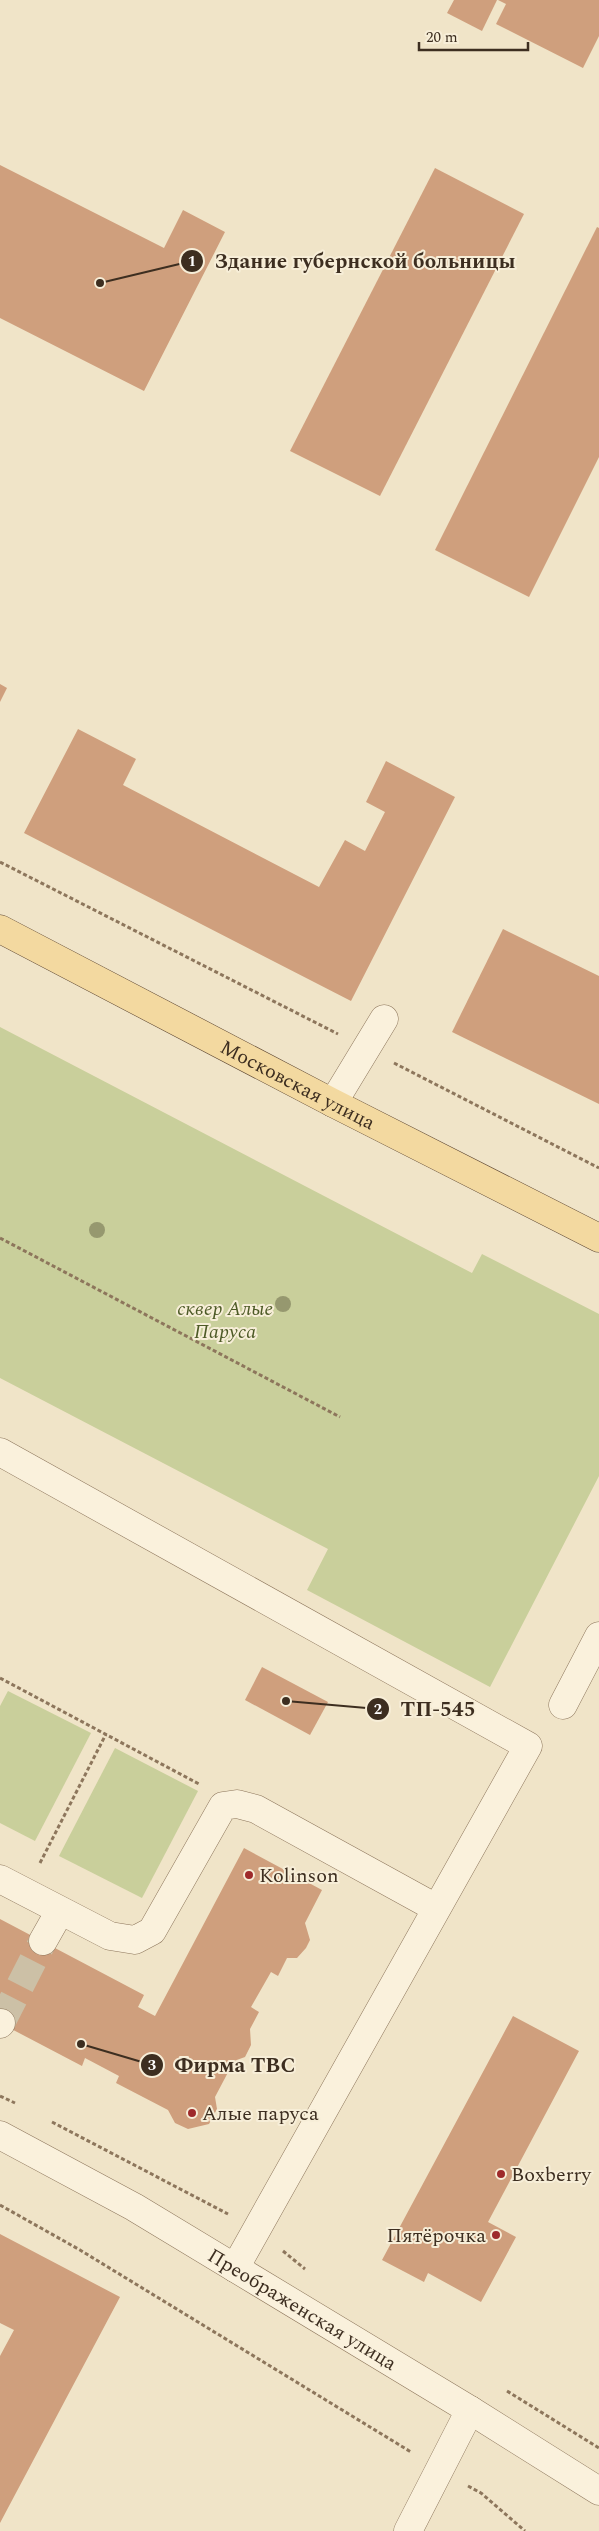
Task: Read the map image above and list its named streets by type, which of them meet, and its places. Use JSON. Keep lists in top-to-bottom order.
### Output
{
  "streets": {
    "main road": ["Московская улица"],
    "street": ["Преображенская улица"]
  },
  "parks": ["сквер Алые Паруса"],
  "places": [
    "Здание губернской больницы",
    "ТП-545",
    "Kolinson",
    "Фирма ТВС",
    "Алые паруса",
    "Boxberry",
    "Пятёрочка"
  ],
  "scale_bar": "20 m"
}
